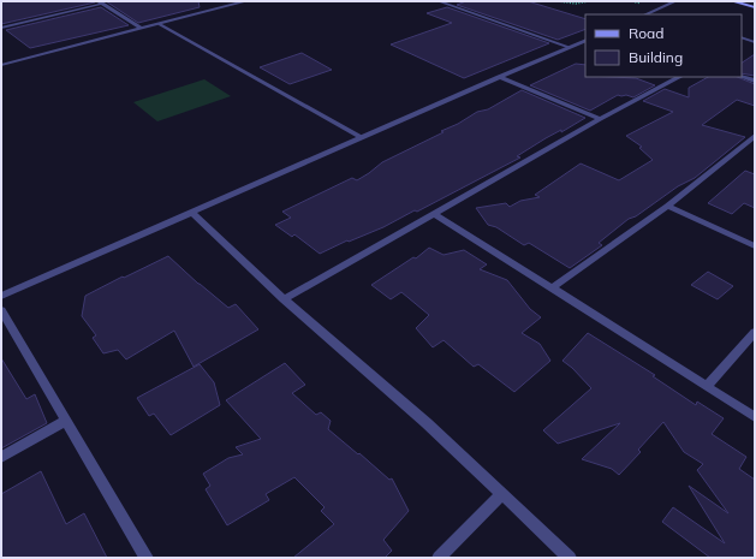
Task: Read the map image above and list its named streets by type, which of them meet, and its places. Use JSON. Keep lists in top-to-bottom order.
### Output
{
  "legend": ["Road", "Building"]
}
